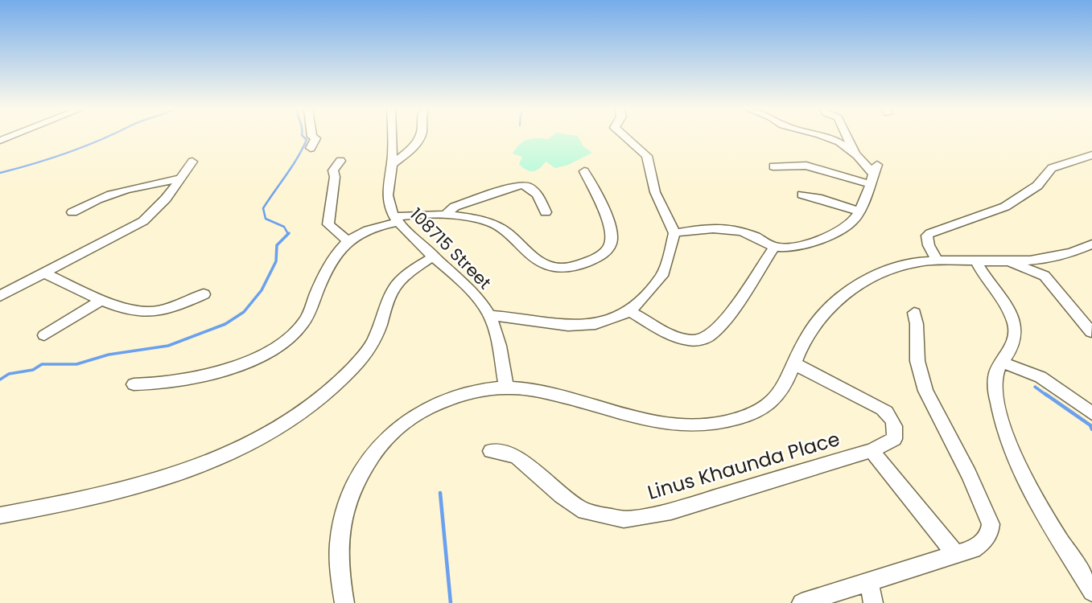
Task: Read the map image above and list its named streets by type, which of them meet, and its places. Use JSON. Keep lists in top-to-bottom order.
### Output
{
  "streets": {
    "street": ["108715 Street", "Linus Khaunda Place"]
  }
}
